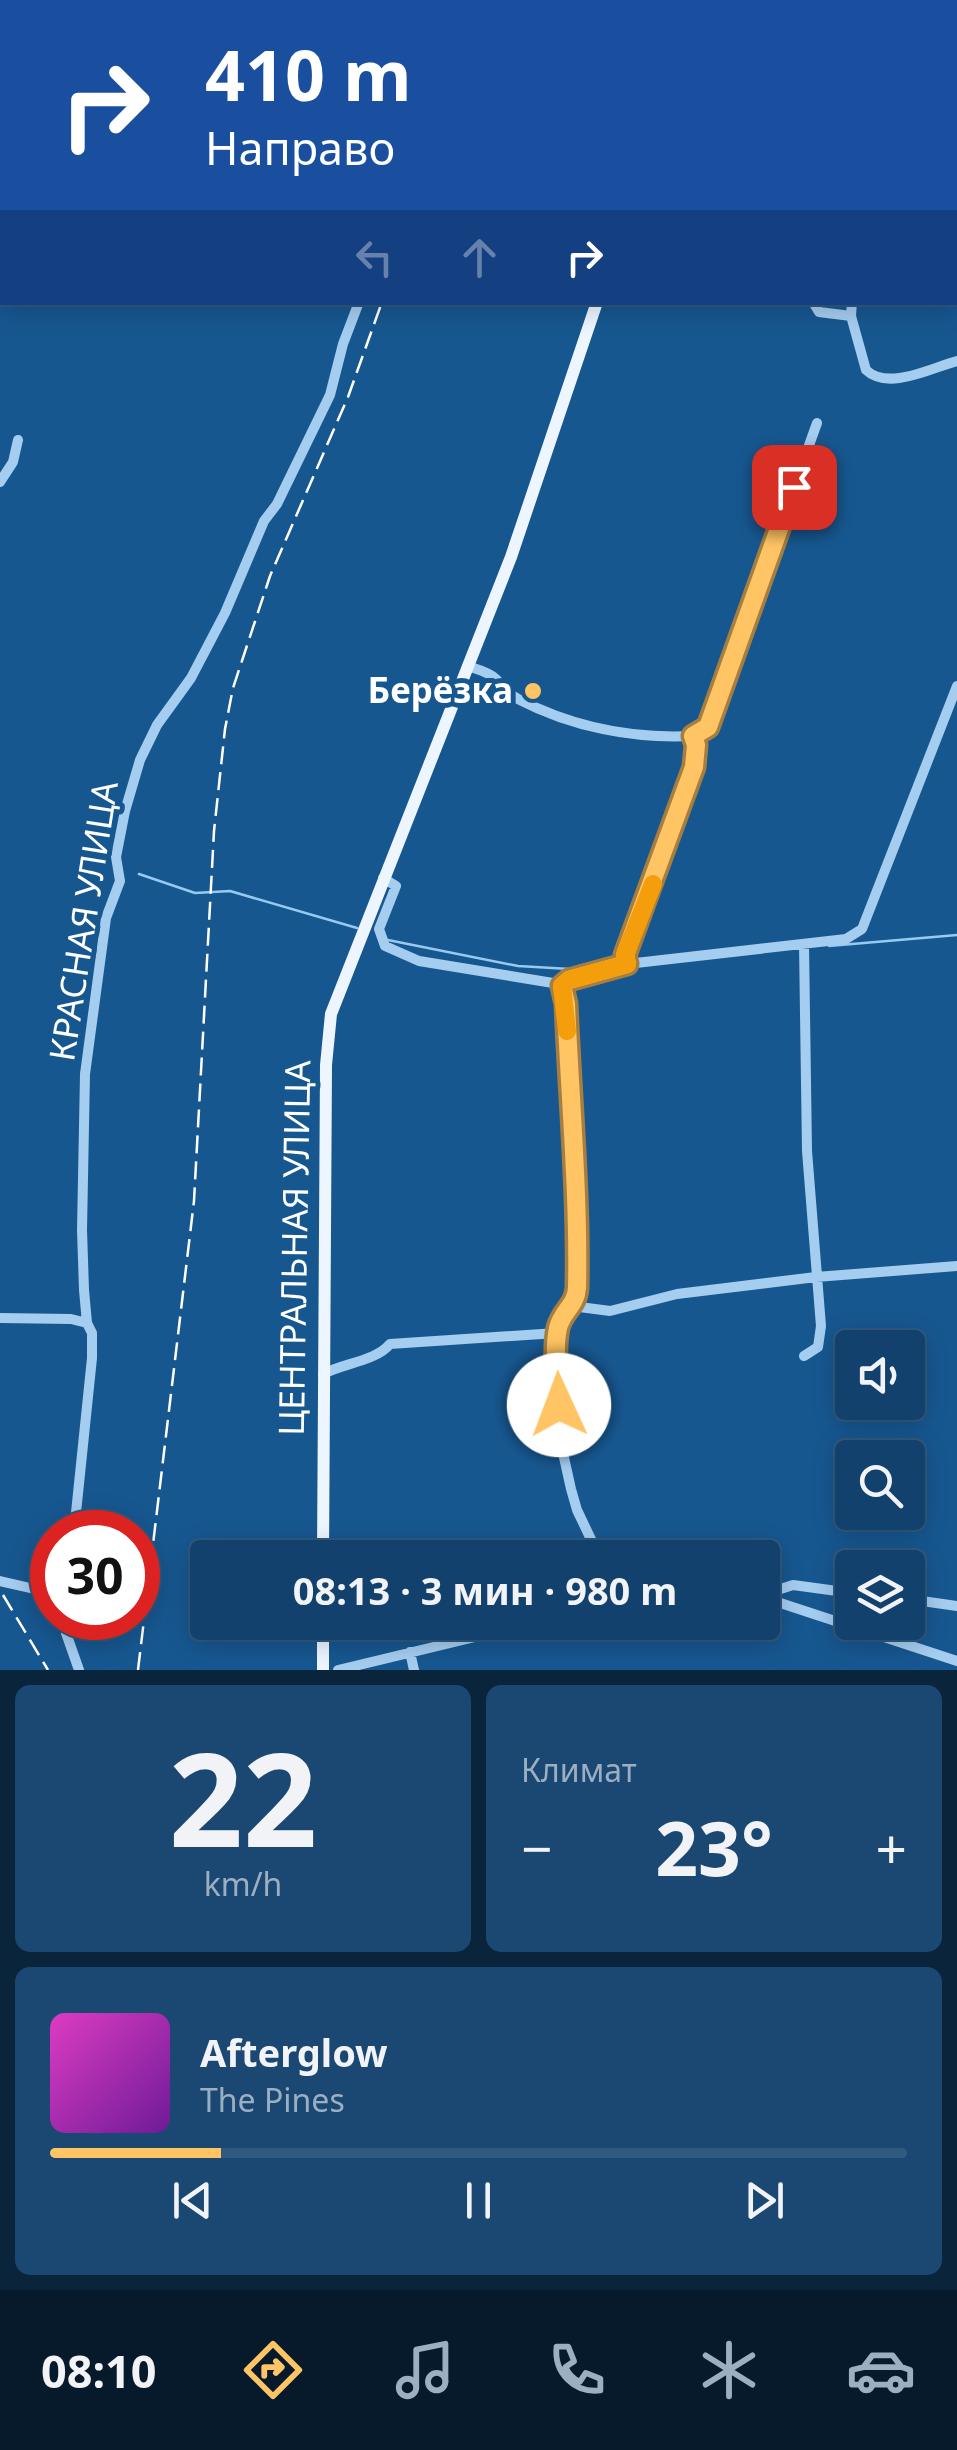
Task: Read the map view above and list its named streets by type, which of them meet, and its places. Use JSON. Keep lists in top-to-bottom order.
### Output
{
  "streets": {
    "main road": ["ЦЕНТРАЛЬНАЯ УЛИЦА"],
    "street": ["КРАСНАЯ УЛИЦА"]
  },
  "places": ["Берёзка"],
  "page": {
    "turn": ["410 m", "Направо"],
    "limit": "30",
    "trip": "08:13 · 3 мин · 980 m",
    "tile": [
      ["22", "km/h"],
      "Климат"
    ],
    "heat": ["−", "23°", "+"],
    "song": ["Afterglow", "The Pines"],
    "tabs": "08:10"
  }
}
